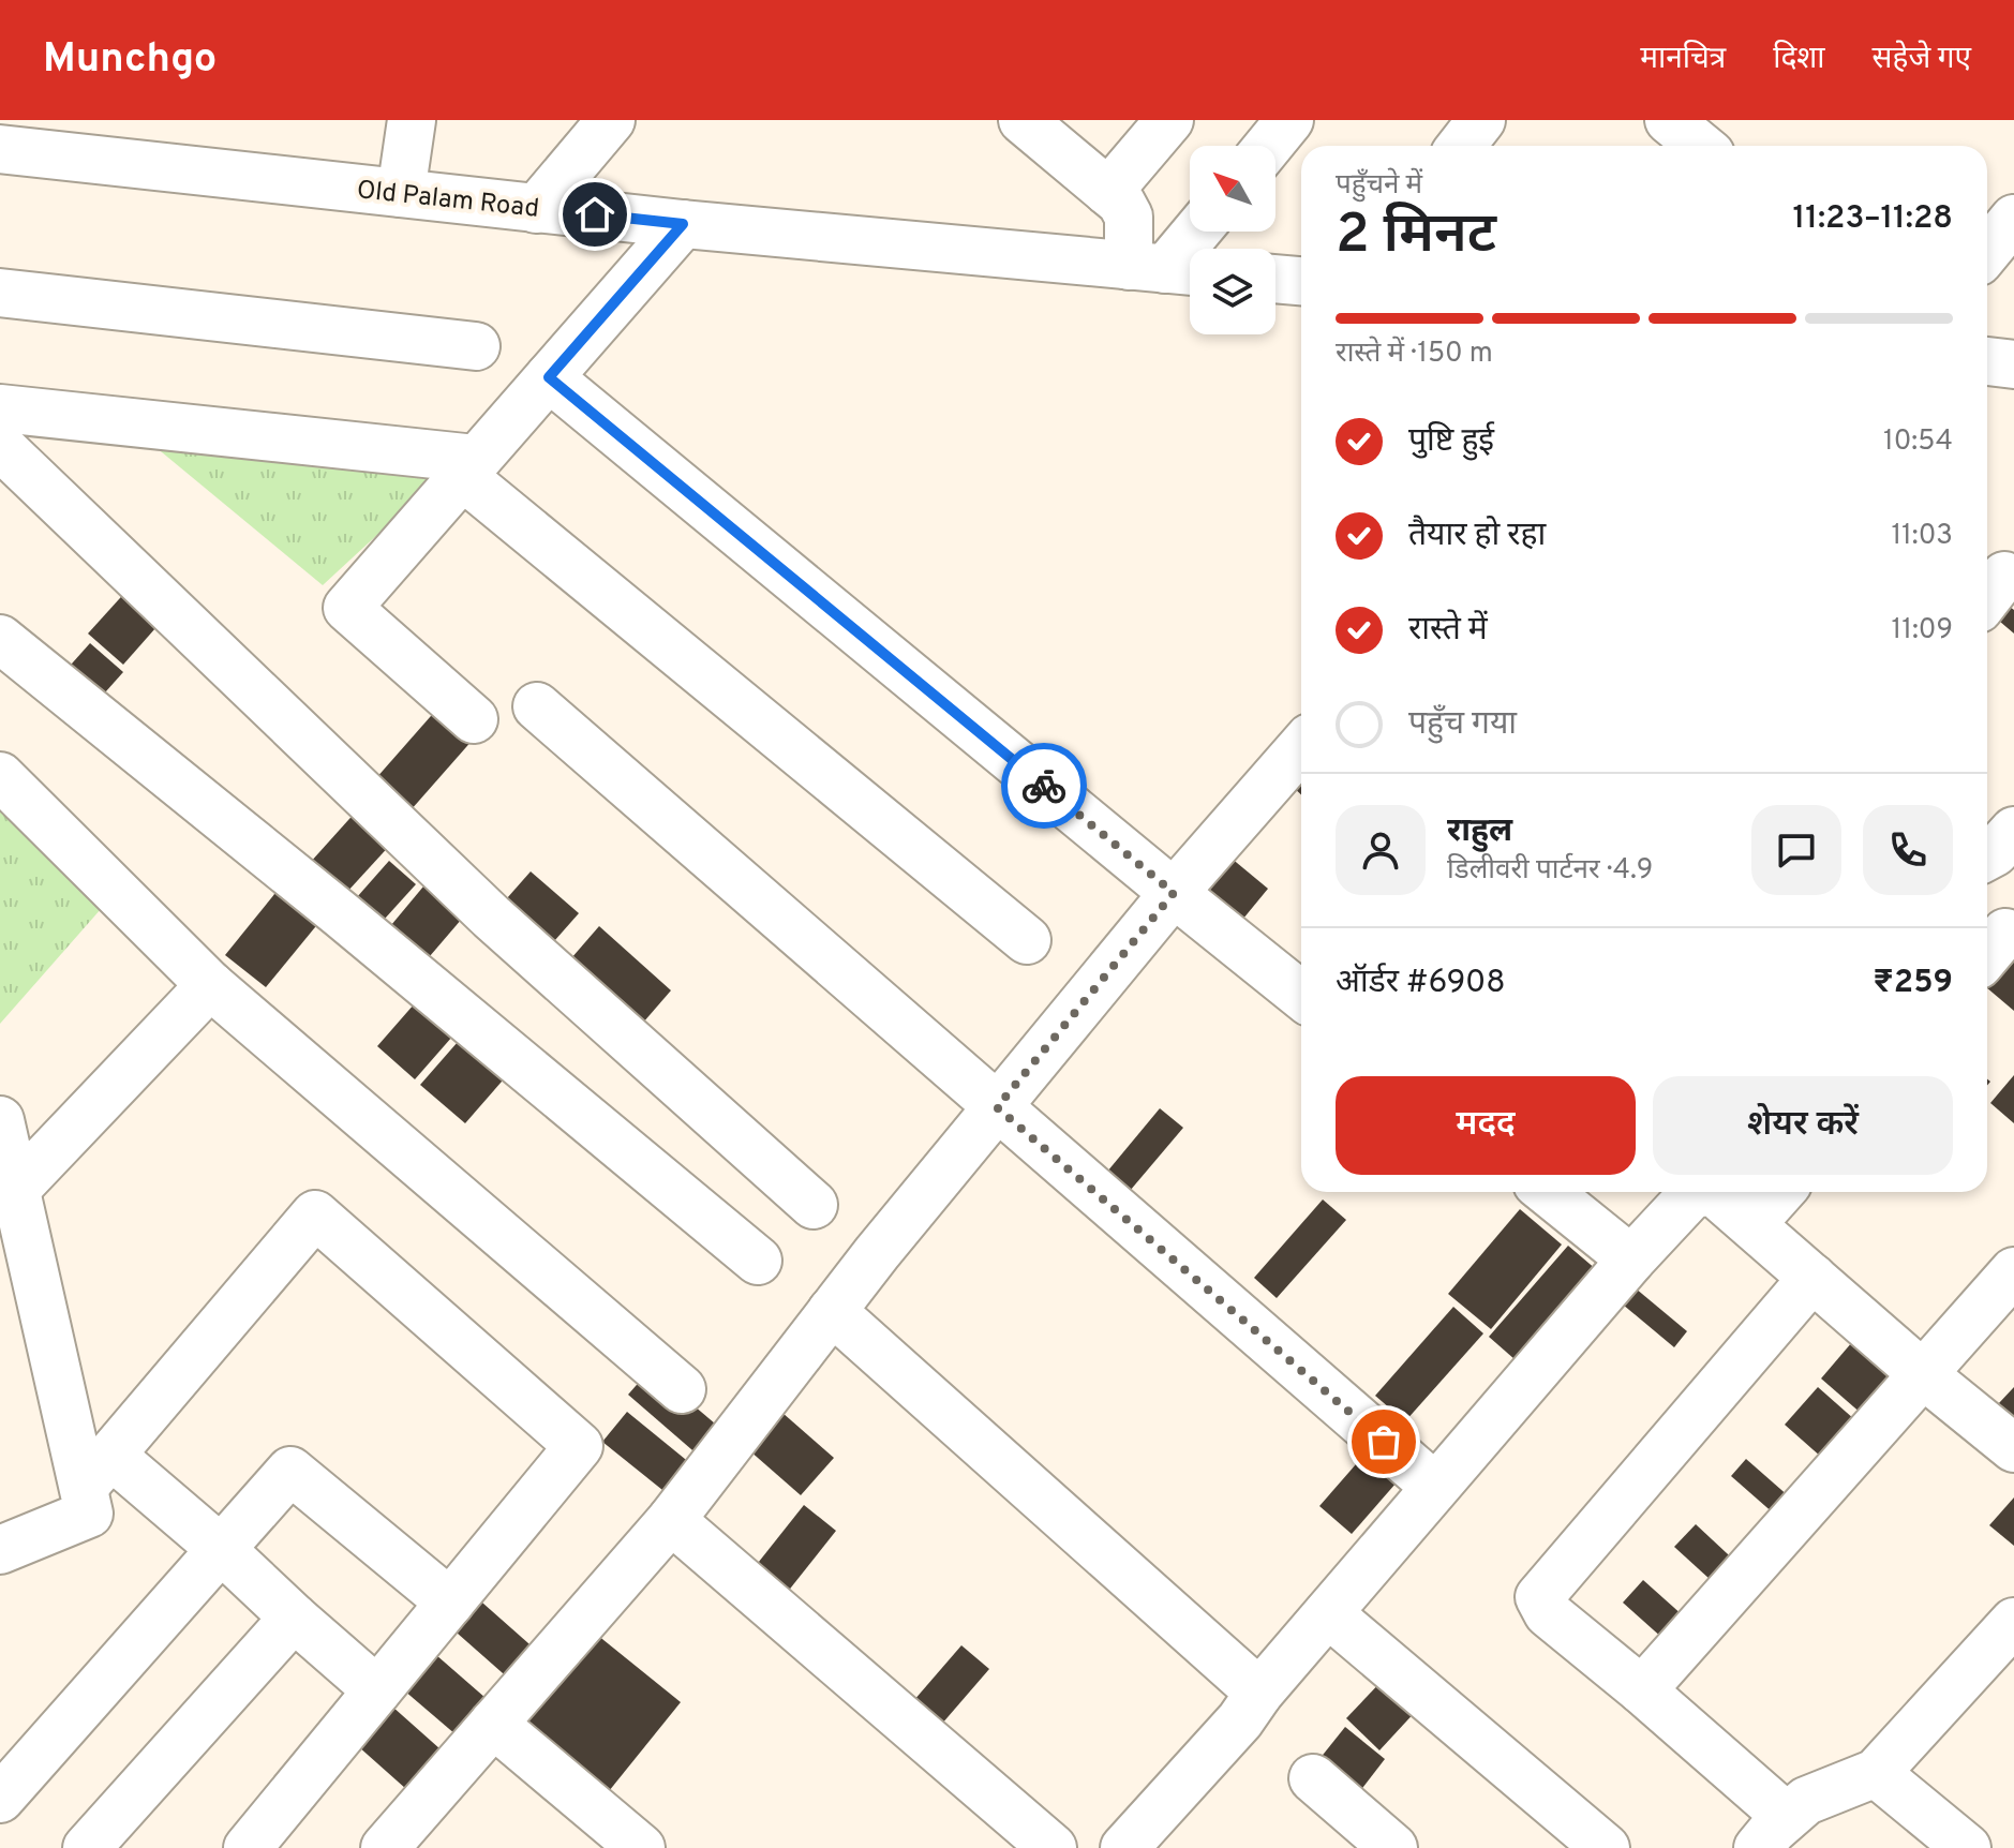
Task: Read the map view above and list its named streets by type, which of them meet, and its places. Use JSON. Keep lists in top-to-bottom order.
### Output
{
  "streets": {
    "street": ["Old Palam Road"]
  },
  "north": "top left",
  "page": {
    "header": "Munchgo",
    "nav": ["मानचित्र", "दिशा", "सहेजे गए"],
    "heading": ["2 मिनट", "पहुँचने में", "11:23–11:28"],
    "panel": [
      "राहुल",
      "डिलीवरी पार्टनर · 4.9",
      "ऑर्डर #6908",
      "₹259"
    ],
    "bar": "रास्ते में · 150 m",
    "list": [
      ["पुष्टि हुई", "10:54"],
      ["तैयार हो रहा", "11:03"],
      ["रास्ते में", "11:09"],
      "पहुँच गया"
    ],
    "buttons": ["मदद", "शेयर करें"]
  }
}
